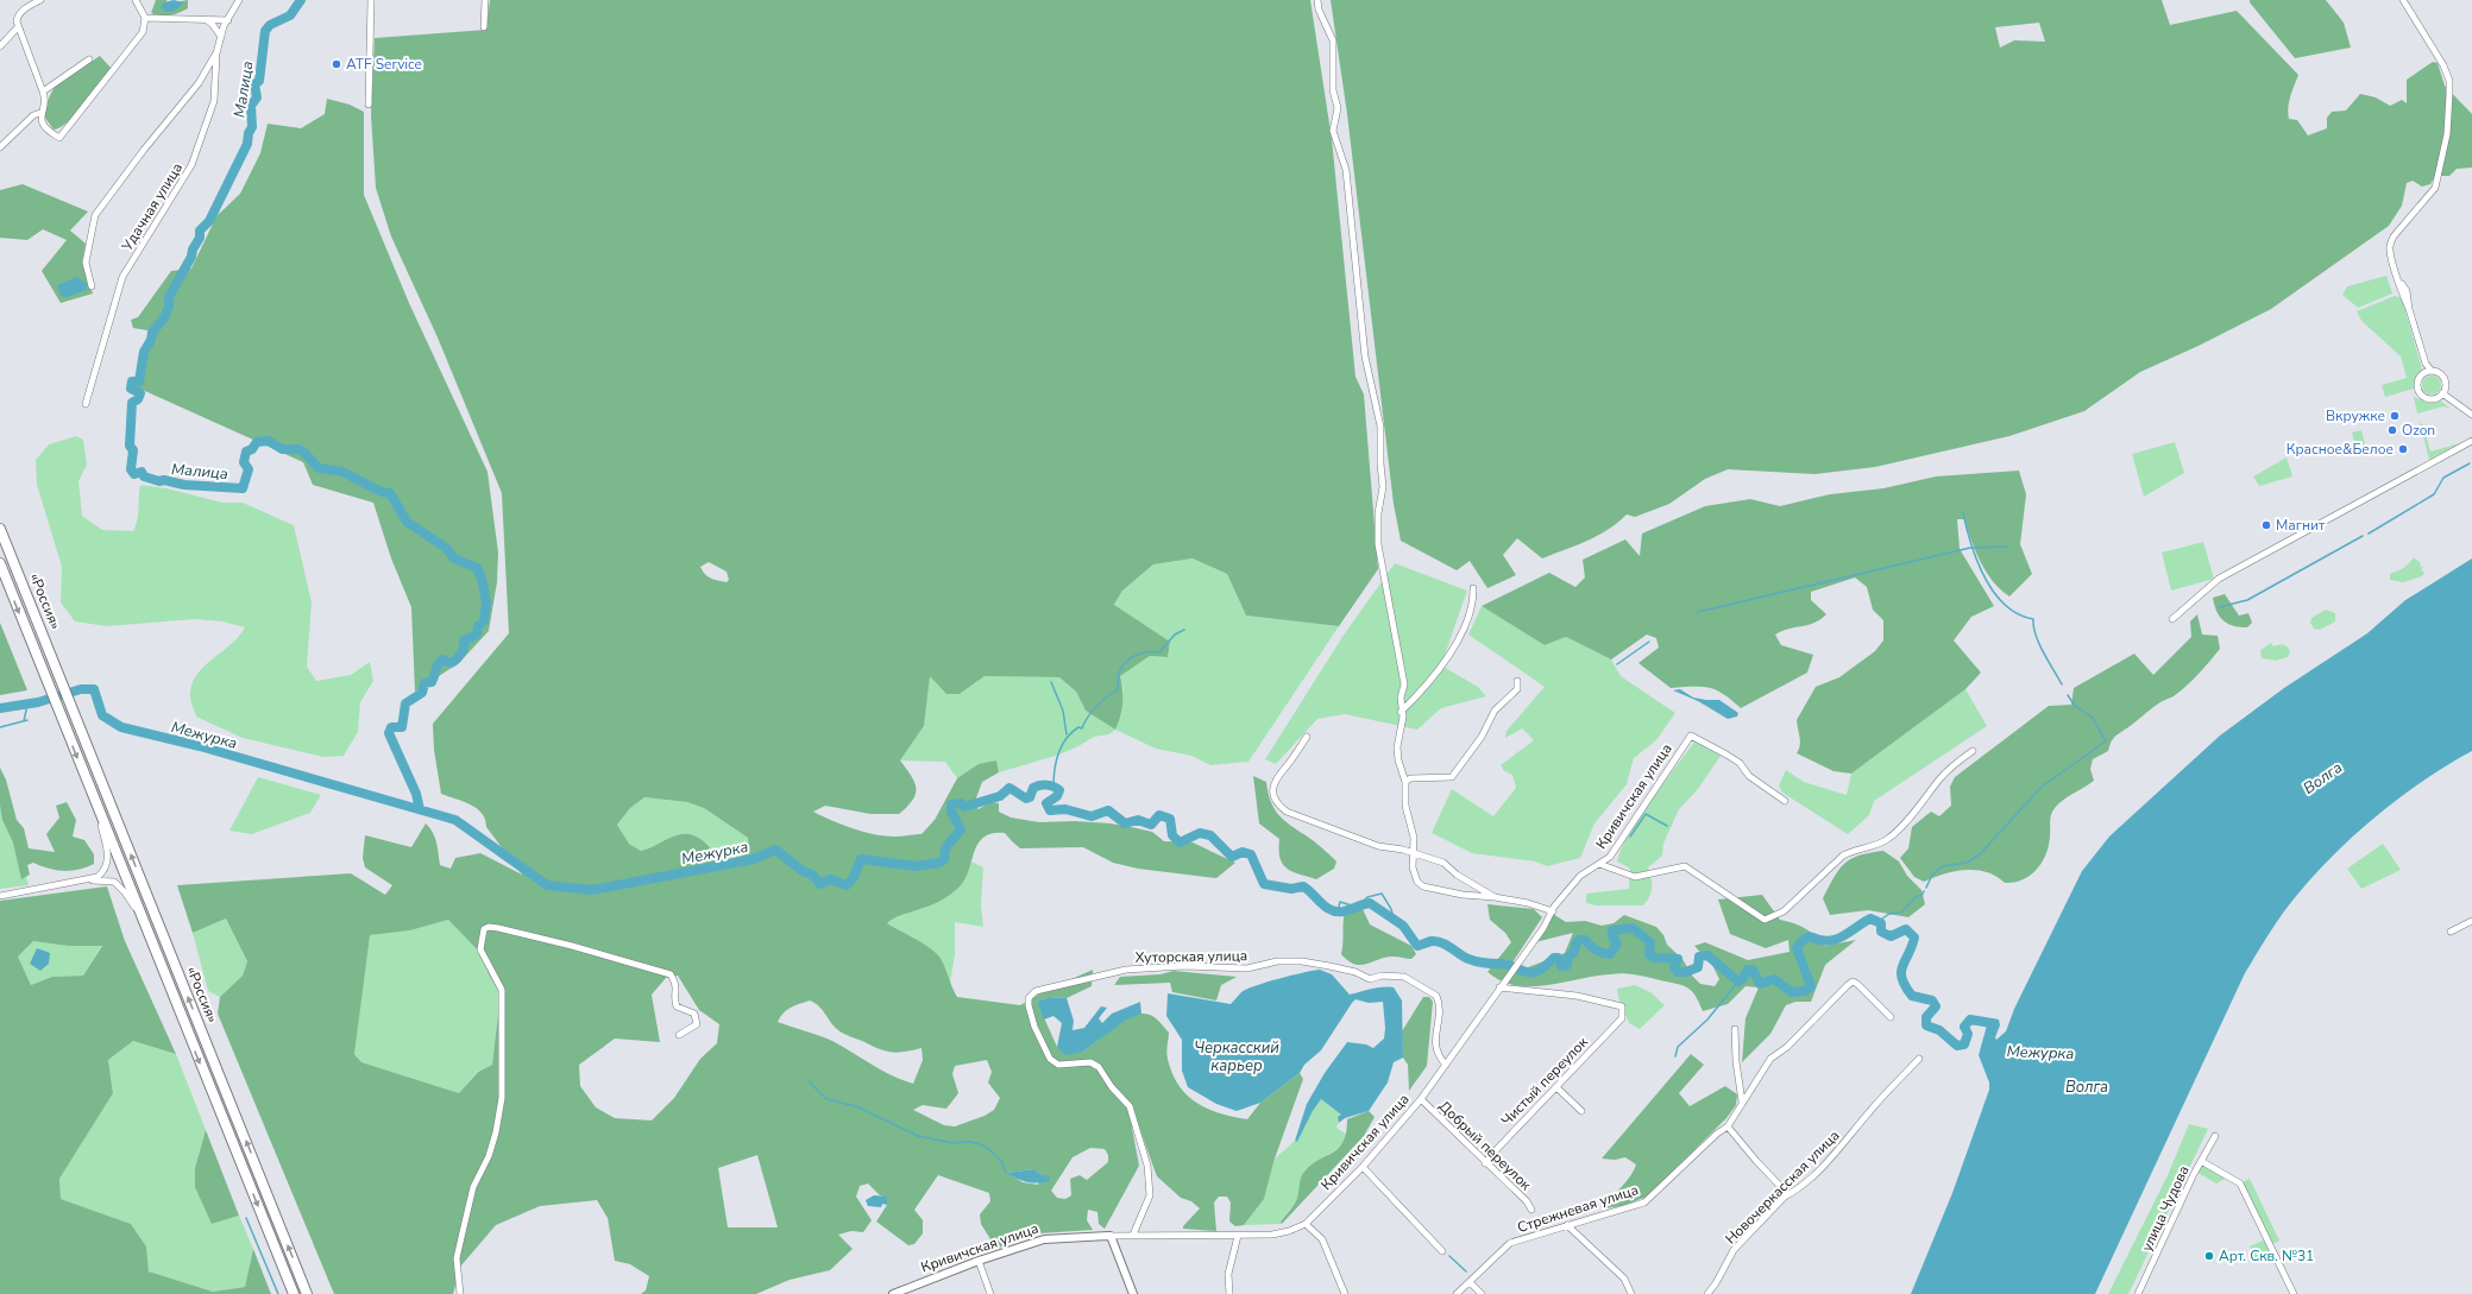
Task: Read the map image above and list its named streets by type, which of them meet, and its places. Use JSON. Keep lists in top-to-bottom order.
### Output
{
  "streets": {
    "highway": ["«Россия»"],
    "street": [
      "Удачная улица",
      "Кривичская улица",
      "Хуторская улица",
      "Чистый переулок",
      "Добрый переулок",
      "Новочеркасская улица",
      "Стрежневая улица",
      "улица Чудова"
    ]
  },
  "crossings": [
    ["Кривичская улица", "Хуторская улица"],
    ["Кривичская улица", "Чистый переулок"],
    ["Кривичская улица", "Добрый переулок"],
    ["Чистый переулок", "Добрый переулок"]
  ],
  "water": [
    "Малица",
    "Межурка",
    "Волга",
    "Черкасский карьер"
  ],
  "places": [
    "ATF Service",
    "Вкружке",
    "Ozon",
    "Красное&Белое",
    "Магнит",
    "Арт. Скв. №31"
  ]
}
